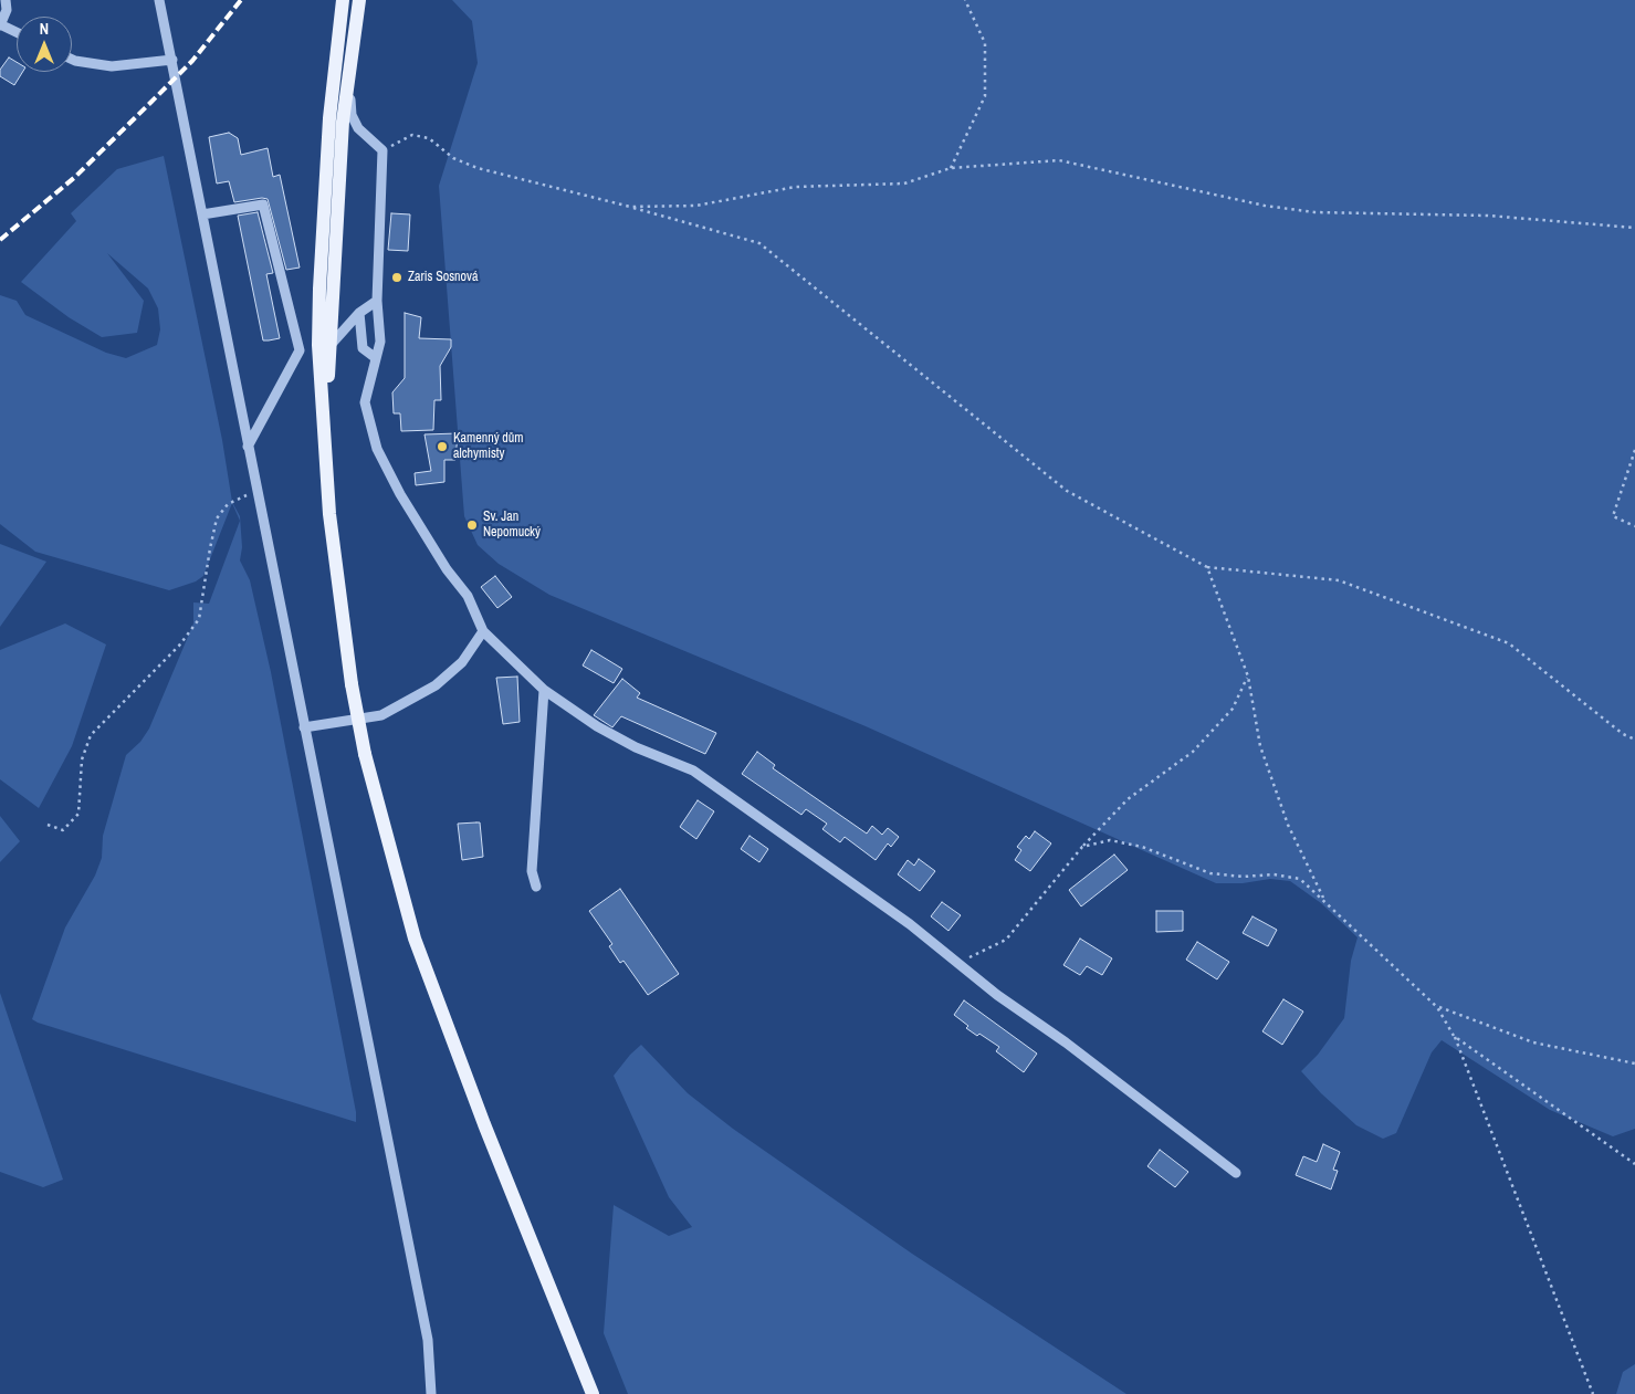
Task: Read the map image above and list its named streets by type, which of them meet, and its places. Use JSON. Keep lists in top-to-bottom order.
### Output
{
  "places": ["Zaris Sosnová", "Kamenný dům alchymisty", "Sv. Jan Nepomucký"],
  "north": "top"
}
